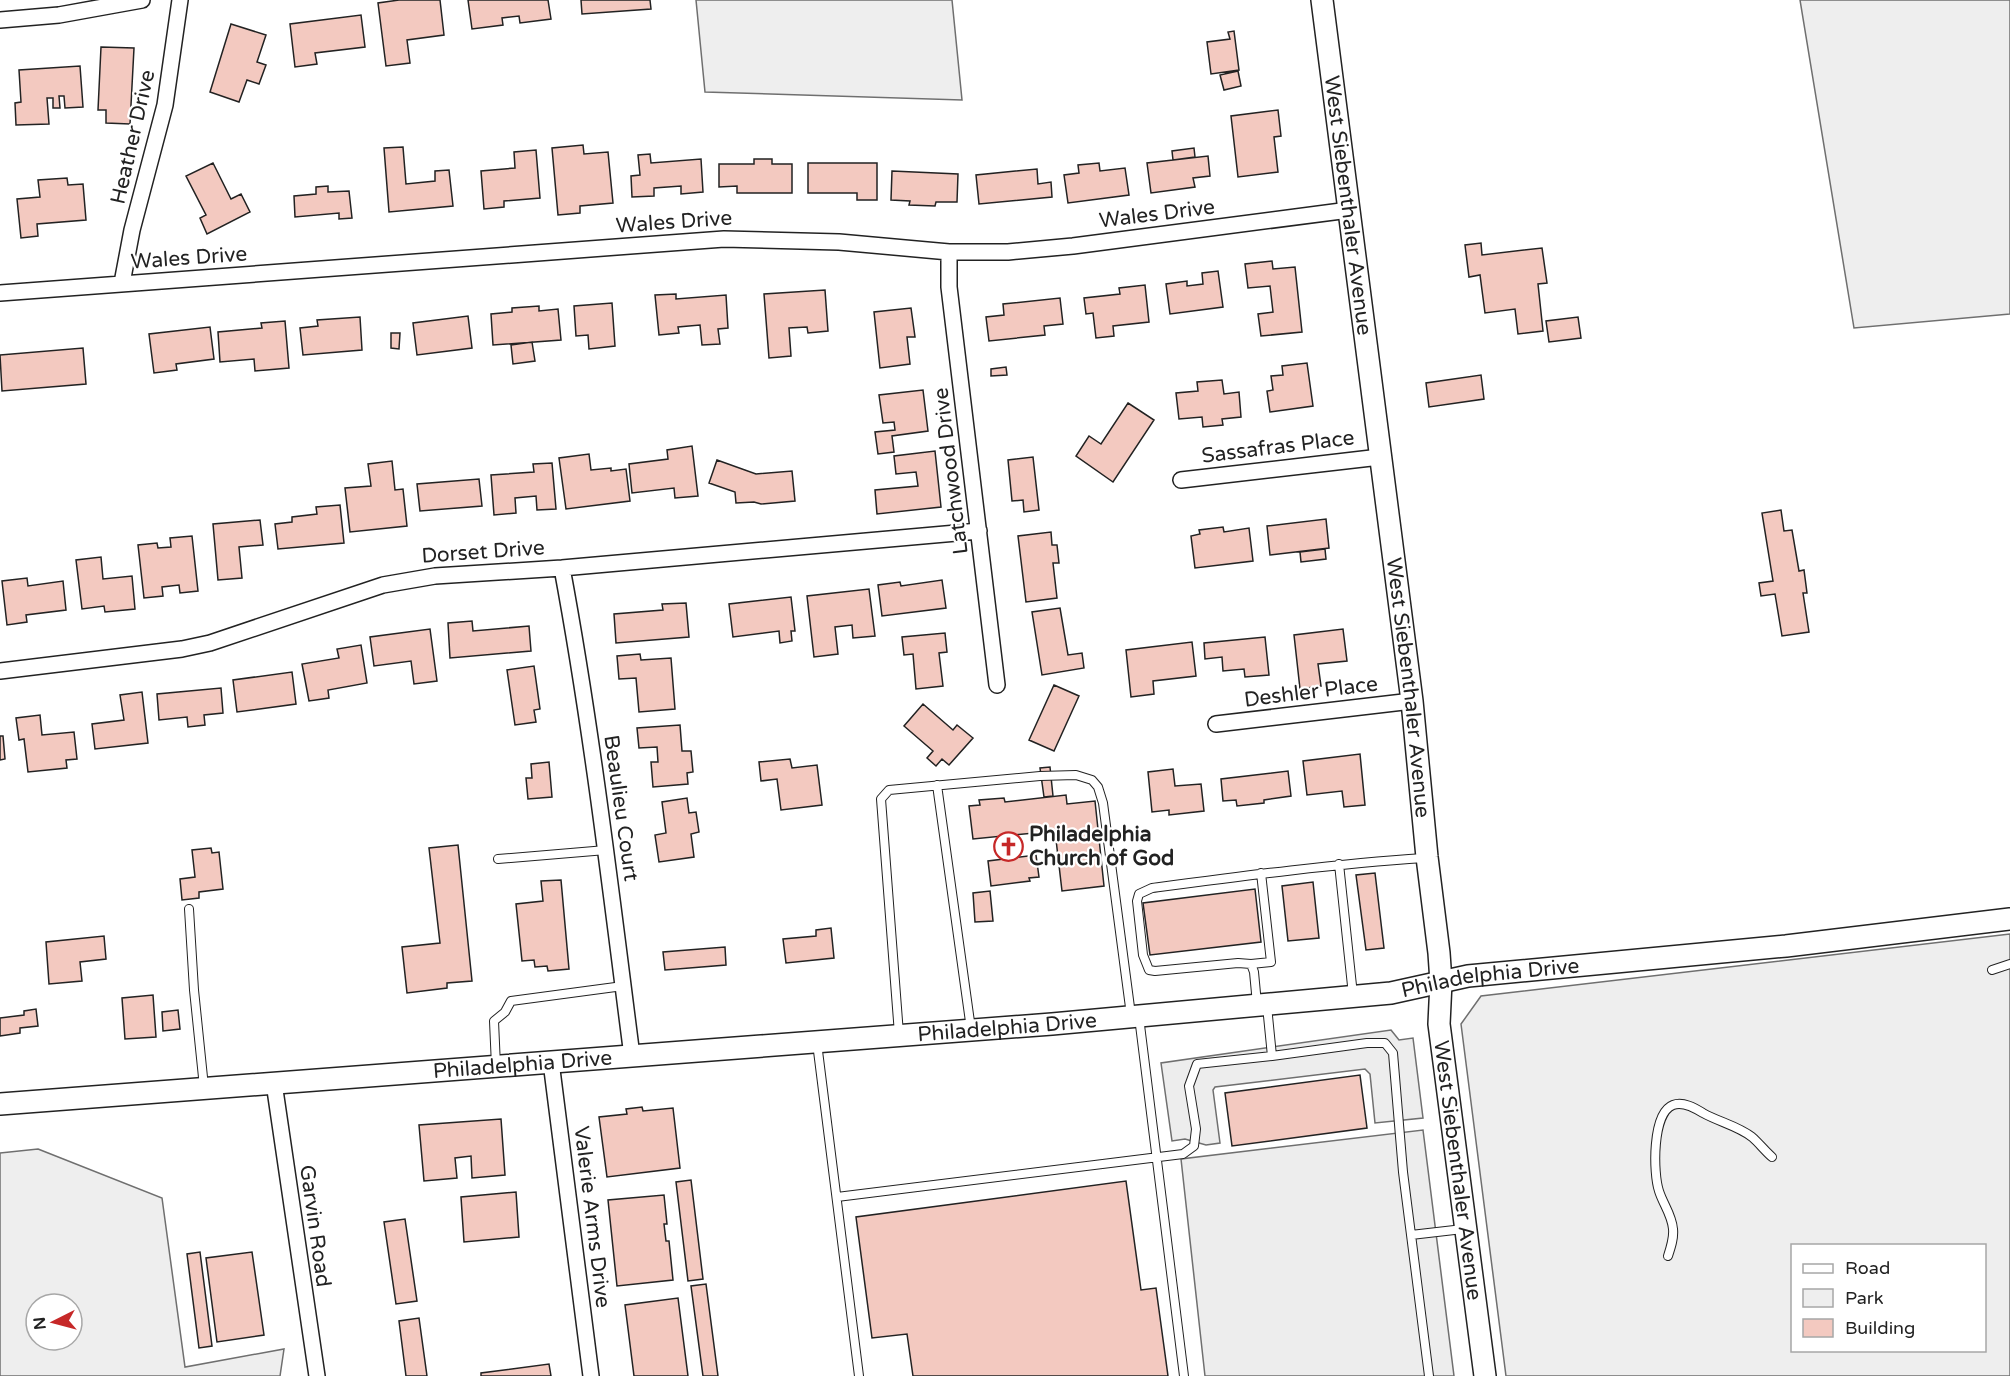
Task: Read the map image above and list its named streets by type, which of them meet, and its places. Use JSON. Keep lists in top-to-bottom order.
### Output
{
  "streets": {
    "main road": ["West Siebenthaler Avenue", "Philadelphia Drive"],
    "street": [
      "Heather Drive",
      "Wales Drive",
      "Sassafras Place",
      "Latchwood Drive",
      "Dorset Drive",
      "Deshler Place",
      "Beaulieu Court",
      "Valerie Arms Drive",
      "Garvin Road"
    ]
  },
  "crossings": [
    ["Heather Drive", "Wales Drive"],
    ["West Siebenthaler Avenue", "Wales Drive"],
    ["West Siebenthaler Avenue", "Sassafras Place"],
    ["West Siebenthaler Avenue", "Deshler Place"],
    ["West Siebenthaler Avenue", "Philadelphia Drive"],
    ["Wales Drive", "Latchwood Drive"],
    ["Latchwood Drive", "Dorset Drive"],
    ["Dorset Drive", "Beaulieu Court"],
    ["Beaulieu Court", "Philadelphia Drive"],
    ["Philadelphia Drive", "Valerie Arms Drive"],
    ["Philadelphia Drive", "Garvin Road"]
  ],
  "places": {
    "church": ["Philadelphia Church of God"]
  },
  "legend": ["Road", "Park", "Building"],
  "north": "left"
}
